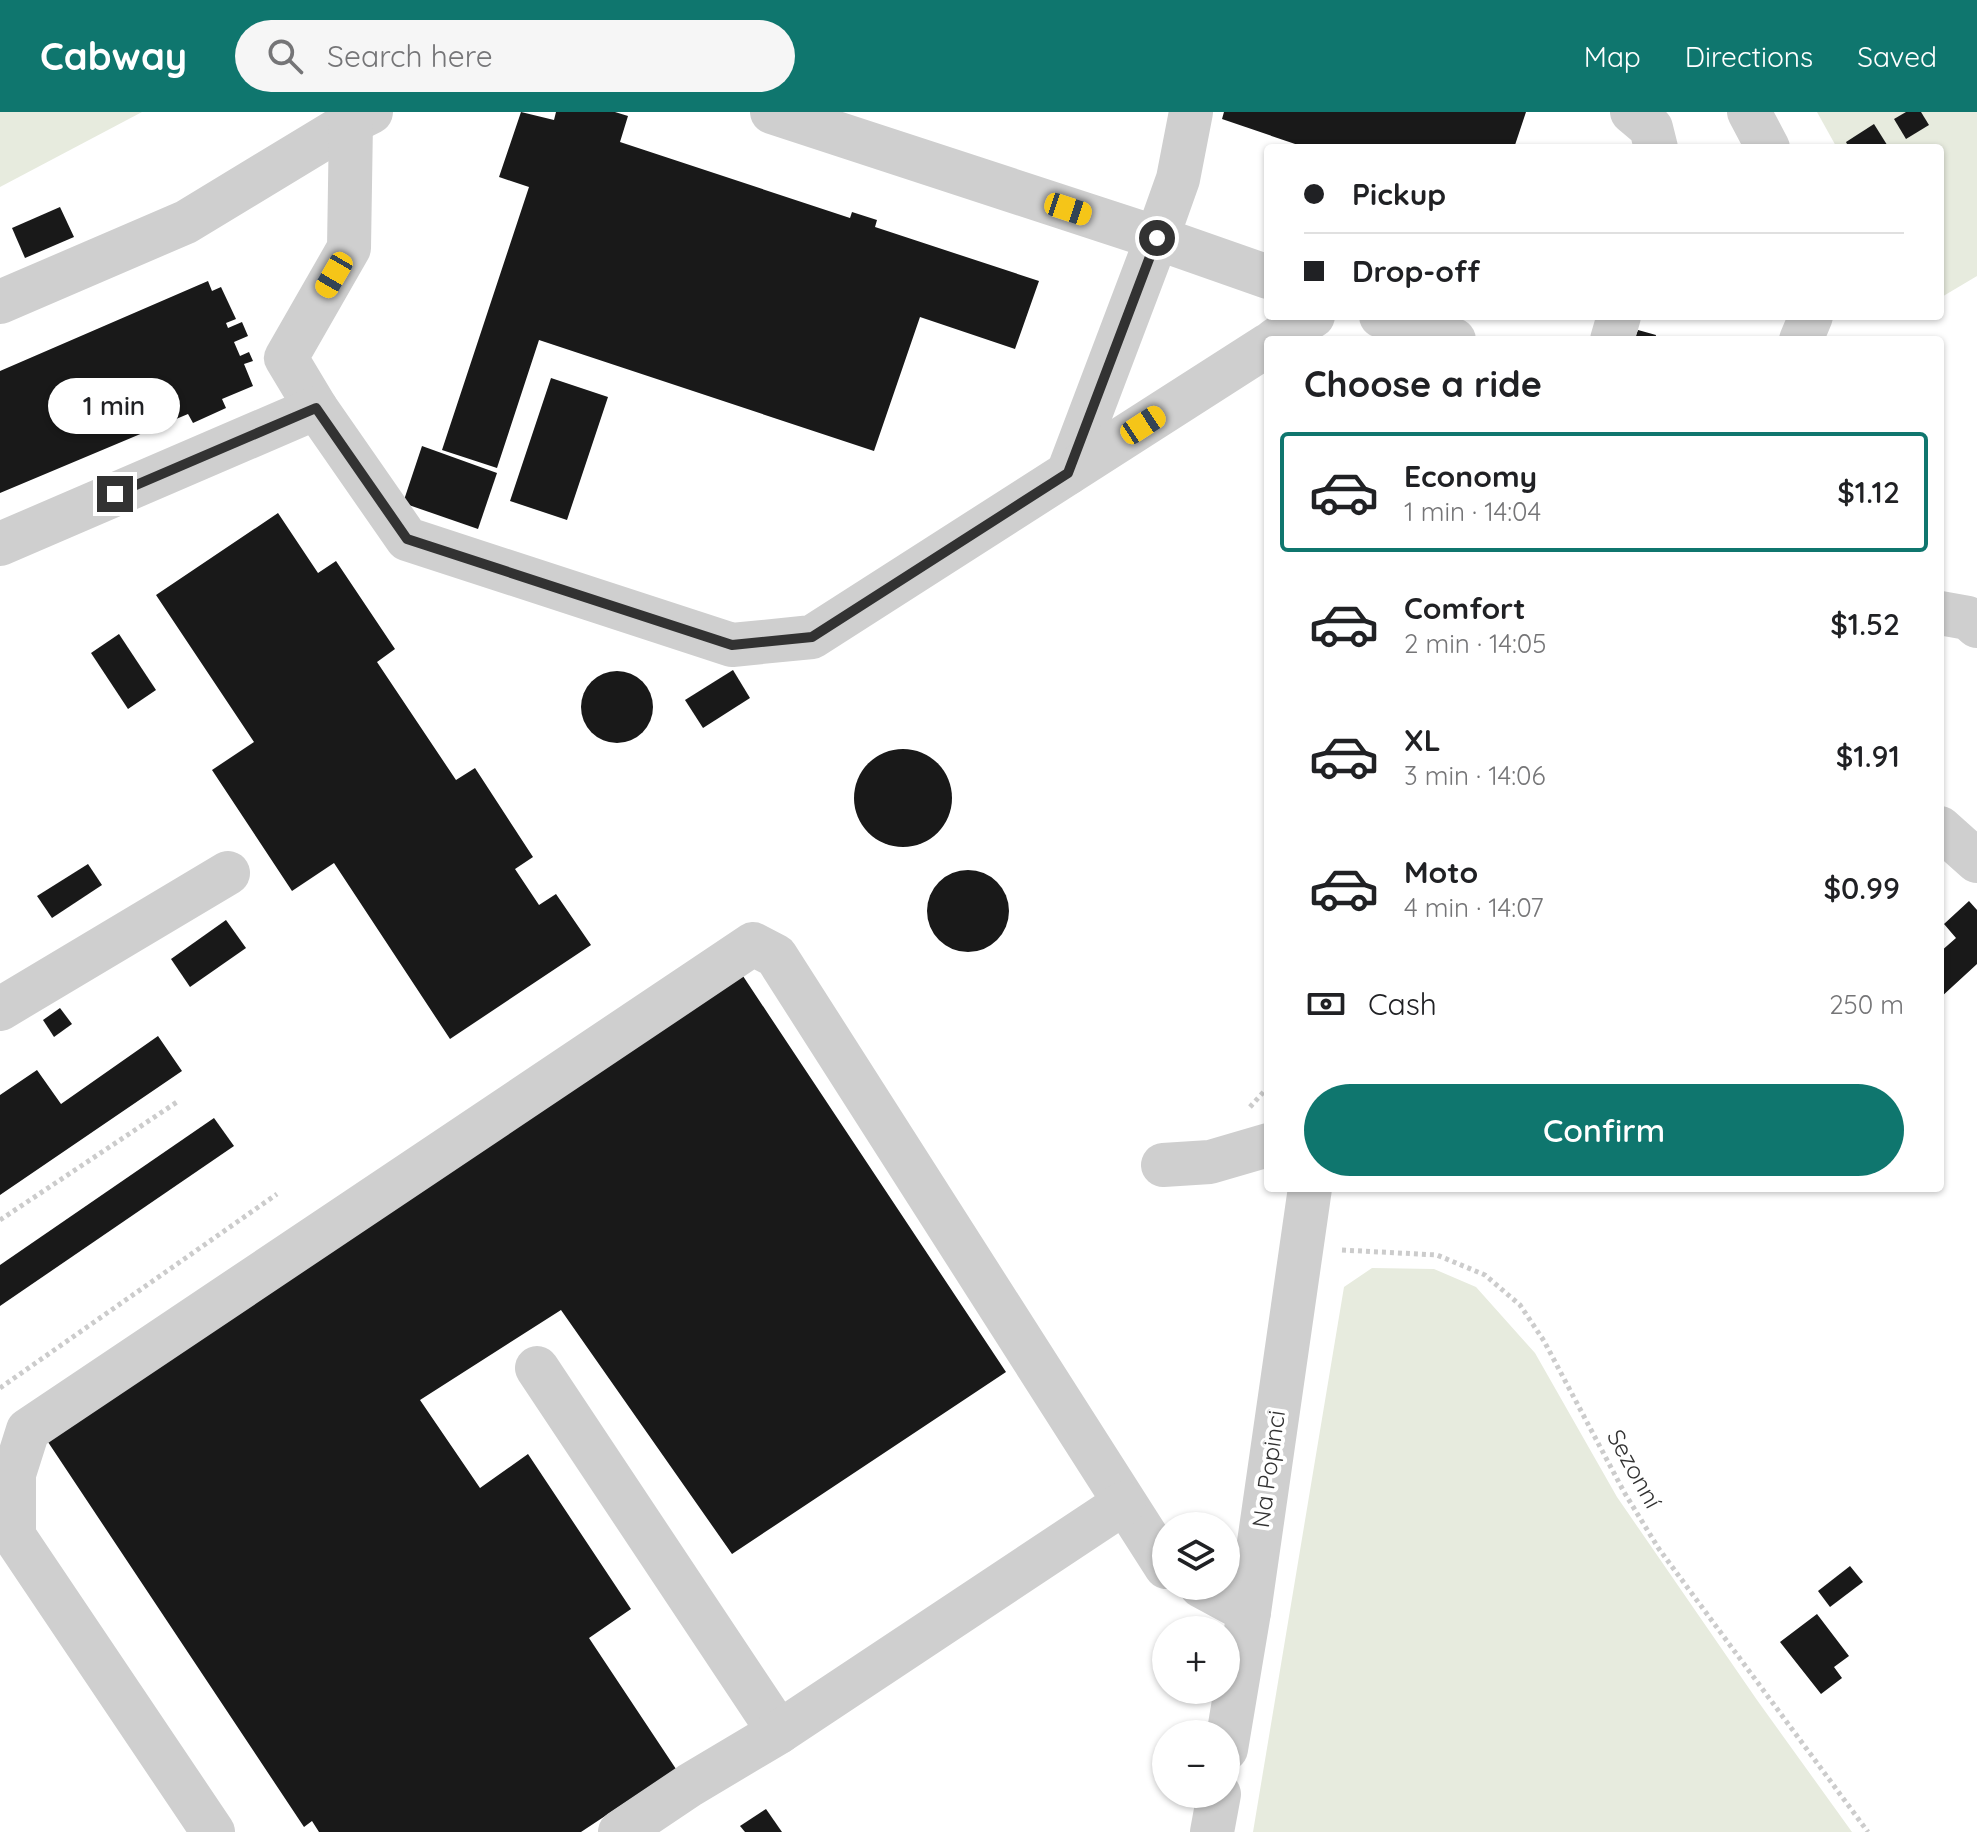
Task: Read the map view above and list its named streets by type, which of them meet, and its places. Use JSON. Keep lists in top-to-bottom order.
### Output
{
  "streets": {
    "street": ["Na Popinci"],
    "path": ["Sezonní"]
  },
  "crossings": [
    ["Na Popinci", "Sezonní"]
  ],
  "page": {
    "header": "Cabway",
    "search": "Search here",
    "nav": ["Map", "Directions", "Saved"],
    "banner": ["Pickup", "Drop-off"],
    "heading": "Choose a ride",
    "bubble": "1 min",
    "list": [
      {
        "name": "Economy",
        "note": "1 min · 14:04",
        "value": "$1.12"
      },
      {
        "name": "Comfort",
        "note": "2 min · 14:05",
        "value": "$1.52"
      },
      {
        "name": "XL",
        "note": "3 min · 14:06",
        "value": "$1.91"
      },
      {
        "name": "Moto",
        "note": "4 min · 14:07",
        "value": "$0.99"
      }
    ],
    "pay": ["Cash", "250 m"],
    "buttons": "Confirm",
    "map_buttons": ["+", "−"]
  }
}
